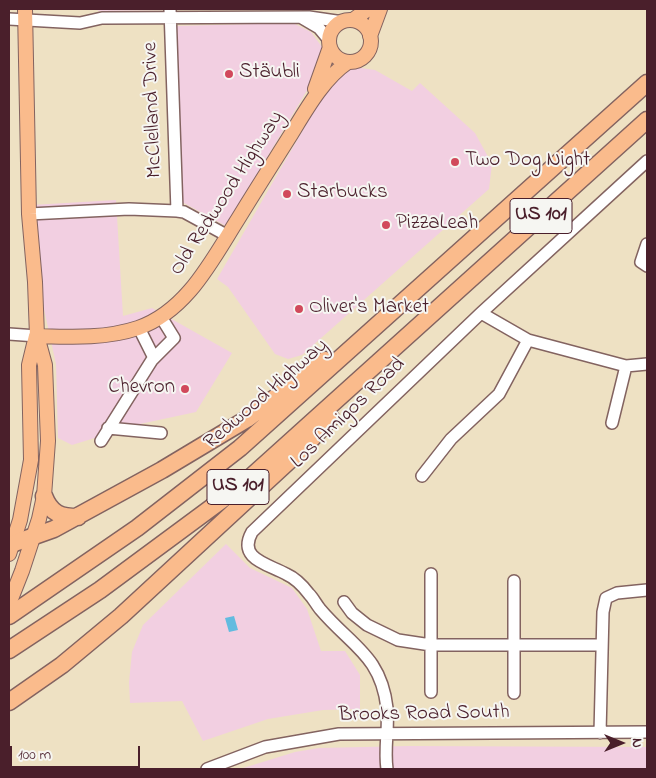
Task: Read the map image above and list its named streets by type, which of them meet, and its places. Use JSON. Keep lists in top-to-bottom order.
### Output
{
  "streets": {
    "highway": ["US 101", "Redwood Highway"],
    "main road": ["Old Redwood Highway"],
    "street": ["McClelland Drive", "Los Amigos Road", "Brooks Road South"]
  },
  "crossings": [
    ["Los Amigos Road", "Brooks Road South"]
  ],
  "places": [
    "Stäubli",
    "Two Dog Night",
    "Starbucks",
    "PizzaLeah",
    "Oliver's Market",
    "Chevron"
  ],
  "scale_bar": "100 m",
  "north": "right"
}
